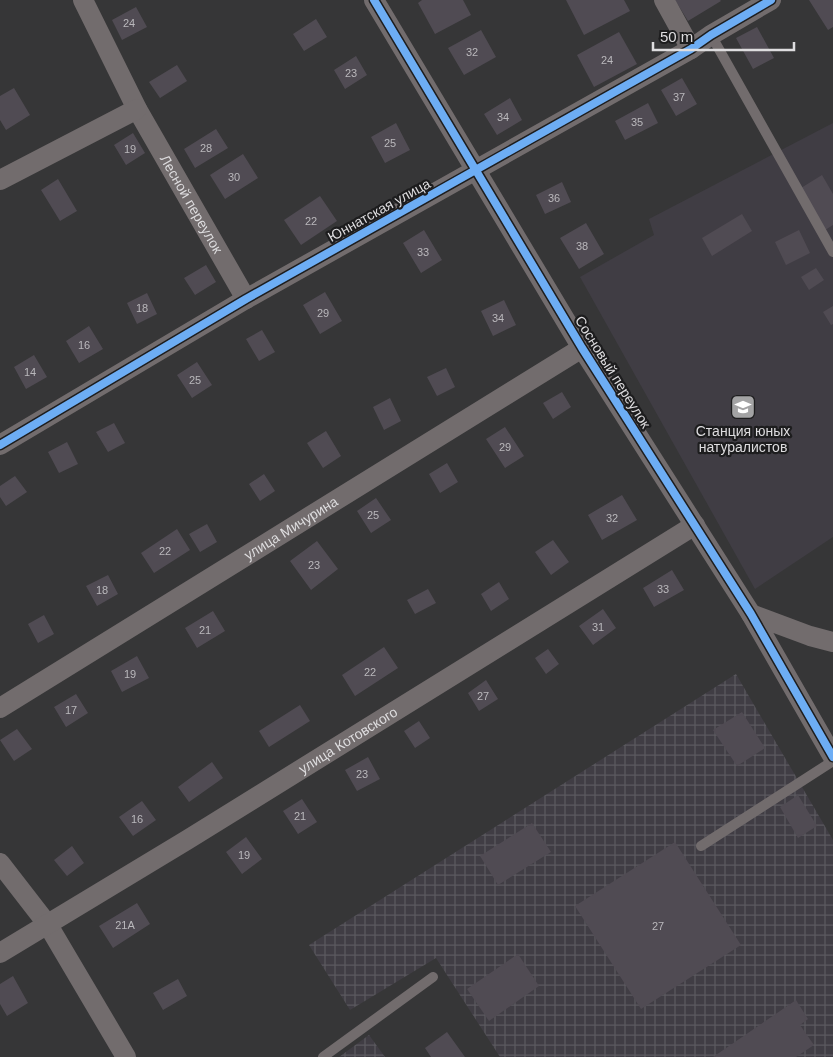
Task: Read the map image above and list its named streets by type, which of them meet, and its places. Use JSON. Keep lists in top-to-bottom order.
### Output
{
  "streets": {
    "street": [
      "Лесной переулок",
      "Юннатская улица",
      "Сосновый переулок",
      "улица Мичурина",
      "улица Котовского"
    ]
  },
  "crossings": [
    ["Лесной переулок", "Юннатская улица"],
    ["Юннатская улица", "Сосновый переулок"],
    ["Сосновый переулок", "улица Мичурина"],
    ["Сосновый переулок", "улица Котовского"]
  ],
  "places": {
    "school or university": ["Станция юных натуралистов"]
  },
  "house_numbers": [
    "24",
    "32",
    "24",
    "23",
    "37",
    "34",
    "35",
    "25",
    "28",
    "19",
    "30",
    "36",
    "22",
    "38",
    "33",
    "18",
    "29",
    "34",
    "16",
    "14",
    "25",
    "29",
    "25",
    "32",
    "22",
    "23",
    "33",
    "18",
    "31",
    "21",
    "22",
    "19",
    "27",
    "17",
    "23",
    "21",
    "16",
    "19",
    "21А",
    "27"
  ],
  "scale_bar": "50 m"
}
